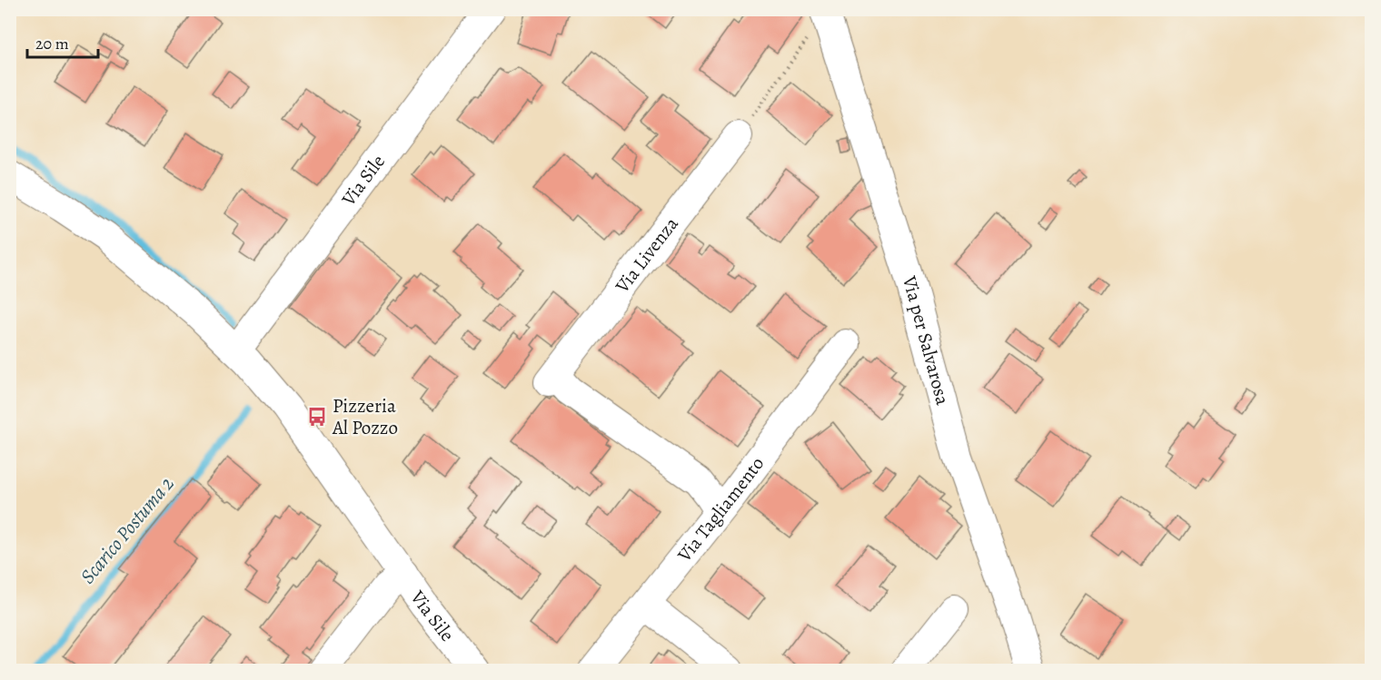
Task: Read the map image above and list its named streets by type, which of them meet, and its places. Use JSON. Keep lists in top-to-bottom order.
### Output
{
  "streets": {
    "street": [
      "Via Sile",
      "Via Livenza",
      "Via per Salvarosa",
      "Via Tagliamento"
    ]
  },
  "crossings": [
    ["Via Livenza", "Via Tagliamento"]
  ],
  "water": ["Scarico Postuma 2"],
  "places": {
    "bus stop": ["Pizzeria Al Pozzo"]
  },
  "scale_bar": "20 m"
}
